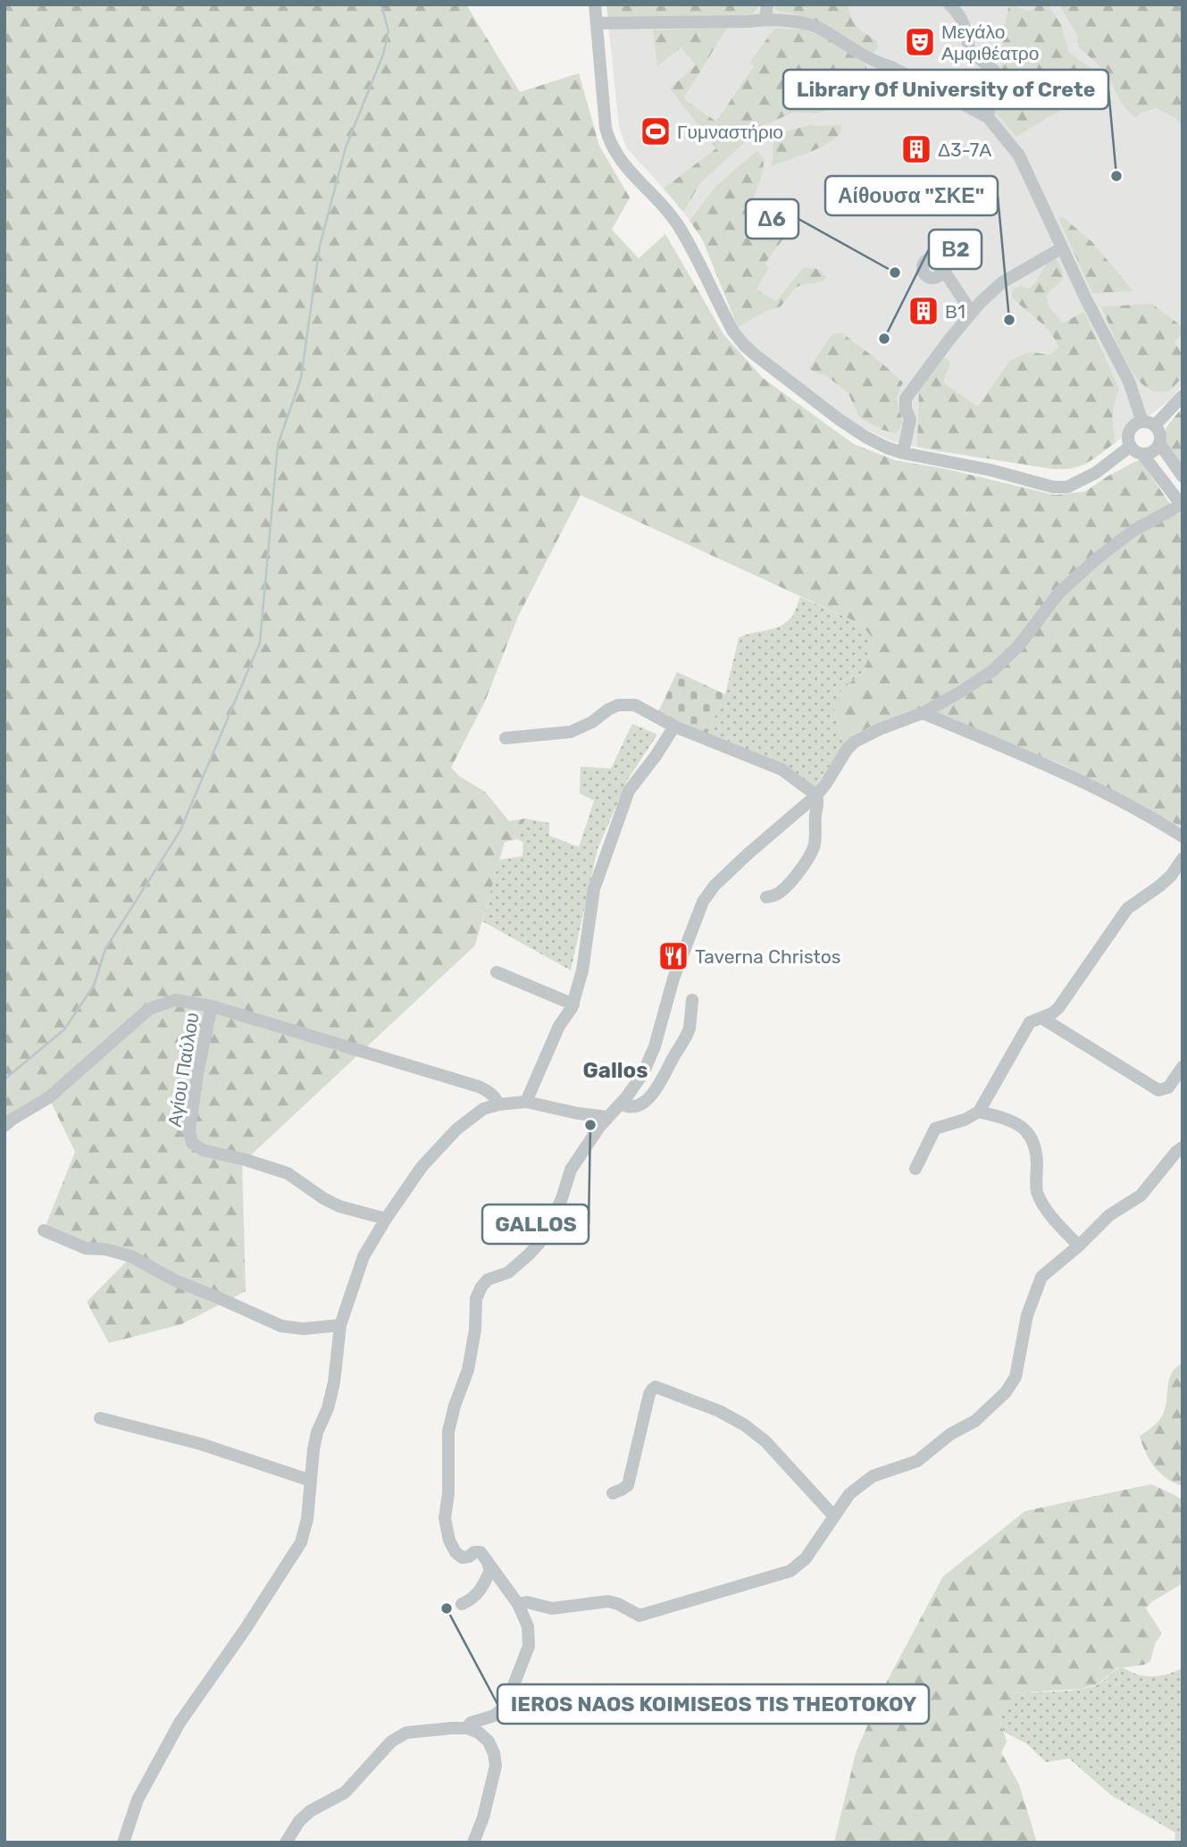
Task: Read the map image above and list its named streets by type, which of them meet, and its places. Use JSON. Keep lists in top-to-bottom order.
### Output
{
  "streets": {
    "street": ["Αγίου Παύλου"]
  },
  "districts": ["Gallos"],
  "places": {
    "theatre": ["Μεγάλο Αμφιθέατρο"],
    "sports": ["Γυμναστήριο"],
    "building": ["Δ3-7Α", "Β1"],
    "other": [
      "Library Of University of Crete",
      "Δ6",
      "Αίθουσα \"ΣΚΕ\"",
      "Β2",
      "GALLOS",
      "IEROS NAOS KOIMISEOS TIS THEOTOKOY"
    ],
    "restaurant": ["Taverna Christos"]
  }
}
